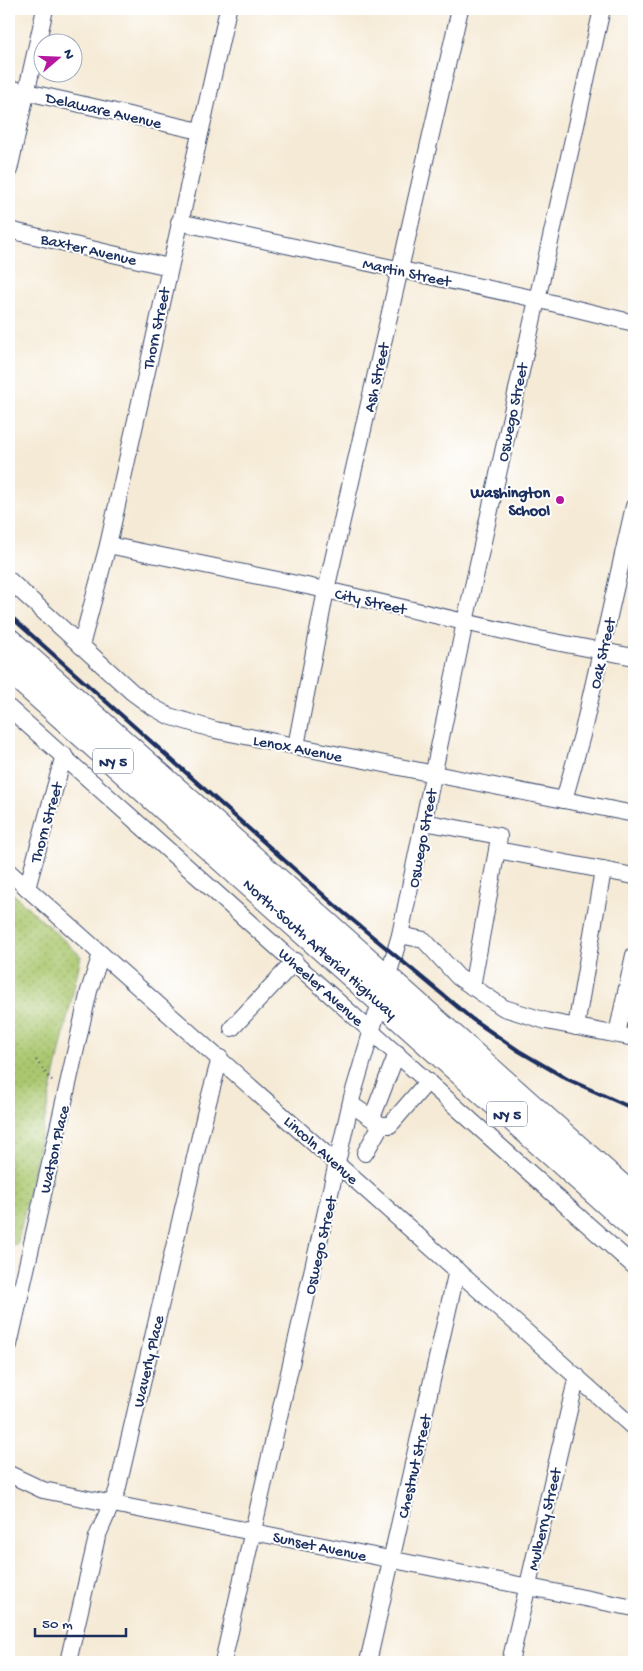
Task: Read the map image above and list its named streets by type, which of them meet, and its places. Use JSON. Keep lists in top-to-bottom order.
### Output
{
  "streets": {
    "highway": ["NY 5", "North-South Arterial Highway"],
    "street": [
      "Delaware Avenue",
      "Baxter Avenue",
      "Martin Street",
      "Thorn Street",
      "Ash Street",
      "Oswego Street",
      "City Street",
      "Oak Street",
      "Lenox Avenue",
      "Wheeler Avenue",
      "Watson Place",
      "Lincoln Avenue",
      "Waverly Place",
      "Chestnut Street",
      "Mulberry Street",
      "Sunset Avenue"
    ]
  },
  "crossings": [
    ["Delaware Avenue", "Thorn Street"],
    ["Baxter Avenue", "Thorn Street"],
    ["Martin Street", "Thorn Street"],
    ["Martin Street", "Ash Street"],
    ["Martin Street", "Oswego Street"],
    ["Thorn Street", "City Street"],
    ["Thorn Street", "Lenox Avenue"],
    ["Thorn Street", "Wheeler Avenue"],
    ["Thorn Street", "Lincoln Avenue"],
    ["Ash Street", "City Street"],
    ["Ash Street", "Lenox Avenue"],
    ["Oswego Street", "City Street"],
    ["Oswego Street", "Lenox Avenue"],
    ["Oswego Street", "North-South Arterial Highway"],
    ["Oswego Street", "Wheeler Avenue"],
    ["Oswego Street", "Lincoln Avenue"],
    ["Oswego Street", "Sunset Avenue"],
    ["City Street", "Oak Street"],
    ["Oak Street", "Lenox Avenue"],
    ["Watson Place", "Lincoln Avenue"],
    ["Lincoln Avenue", "Waverly Place"],
    ["Lincoln Avenue", "Chestnut Street"],
    ["Lincoln Avenue", "Mulberry Street"],
    ["Waverly Place", "Sunset Avenue"],
    ["Chestnut Street", "Sunset Avenue"],
    ["Mulberry Street", "Sunset Avenue"]
  ],
  "places": ["Washington School"],
  "scale_bar": "50 m",
  "north": "right"
}
